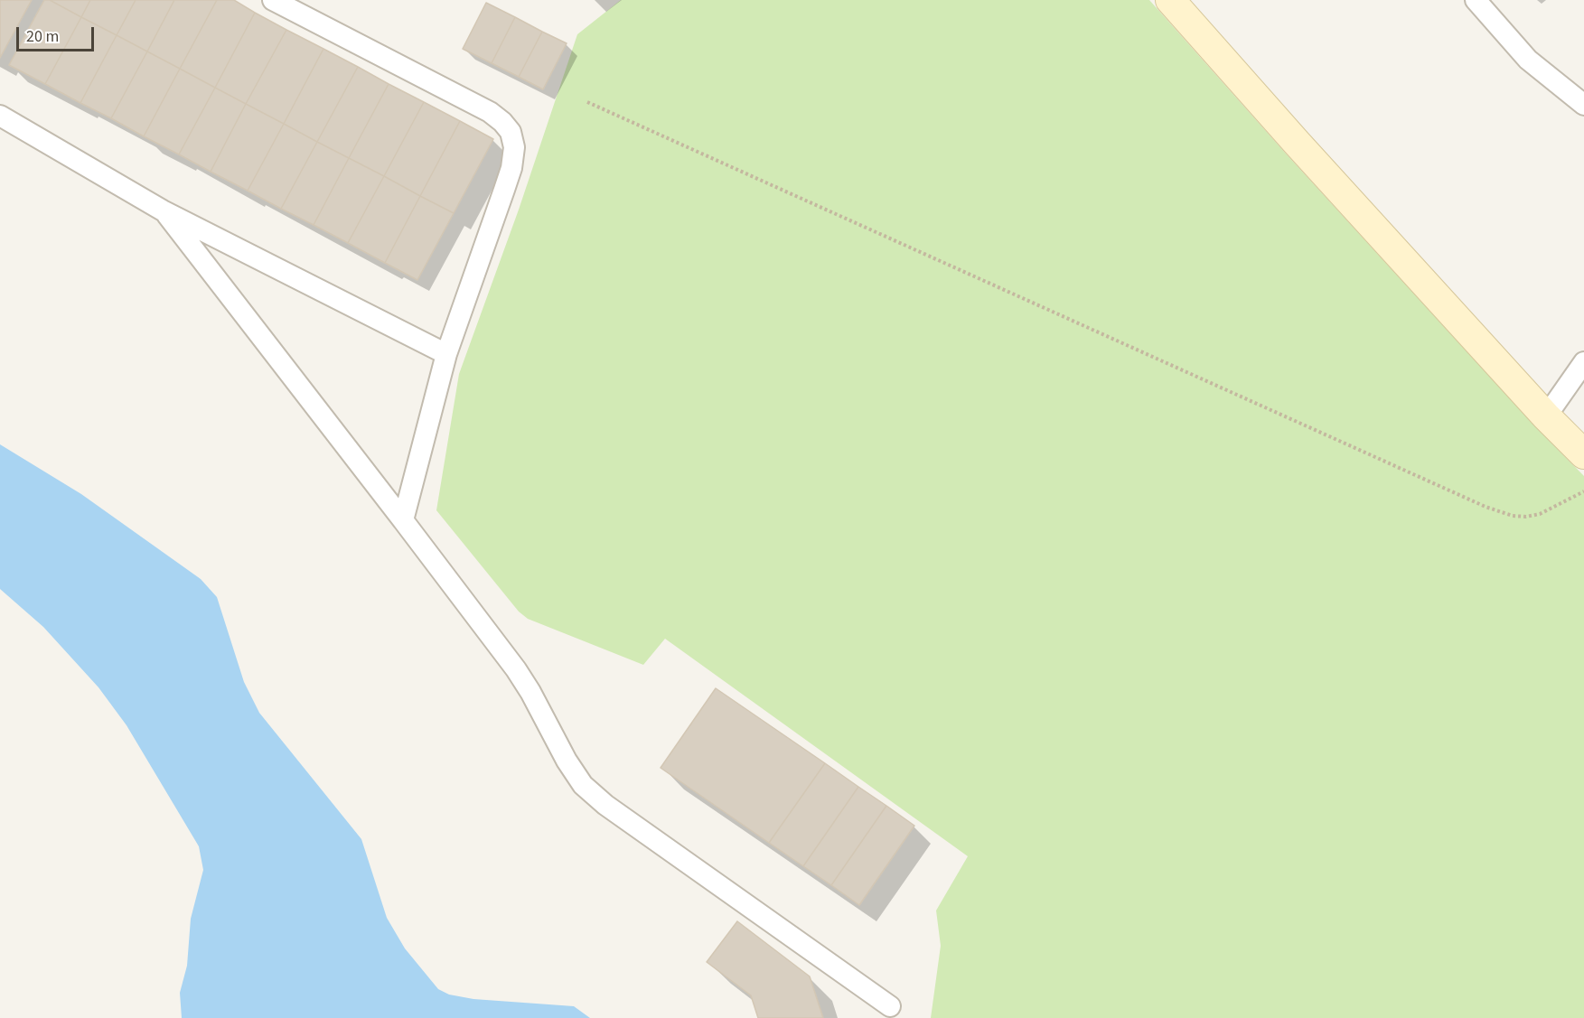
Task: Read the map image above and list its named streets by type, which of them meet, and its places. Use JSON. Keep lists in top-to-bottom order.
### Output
{
  "scale_bar": "20 m"
}
